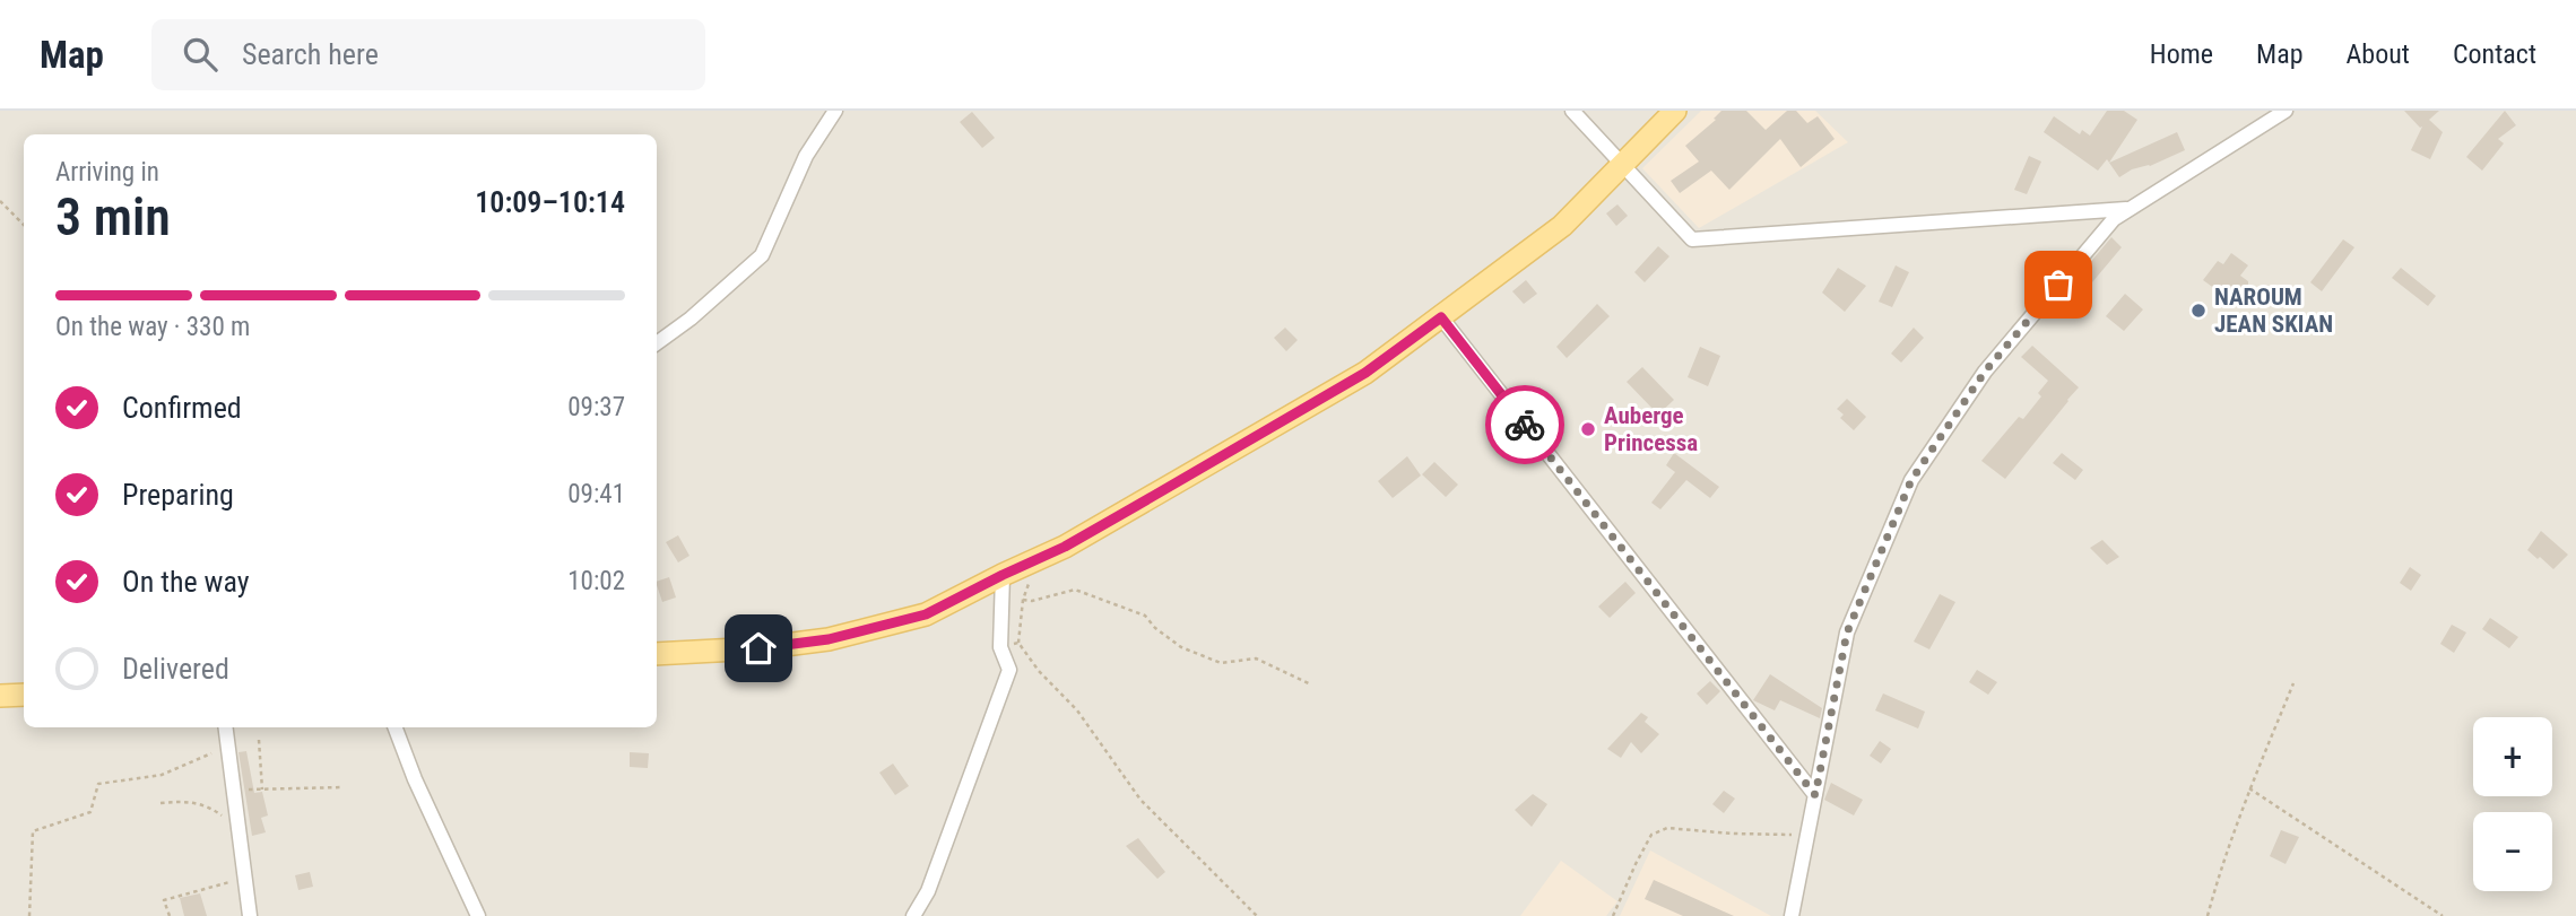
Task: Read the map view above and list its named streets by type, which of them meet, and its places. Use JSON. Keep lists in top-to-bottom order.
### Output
{
  "places": ["NAROUM JEAN SKIAN", "Auberge Princessa"],
  "page": {
    "header": "Map",
    "search": "Search here",
    "nav": [
      "Home",
      "Map",
      "About",
      "Contact"
    ],
    "heading": ["3 min", "Arriving in", "10:09–10:14"],
    "bar": "On the way · 330 m",
    "list": [
      ["Confirmed", "09:37"],
      ["Preparing", "09:41"],
      ["On the way", "10:02"],
      "Delivered"
    ],
    "map_buttons": ["+", "−"]
  }
}
